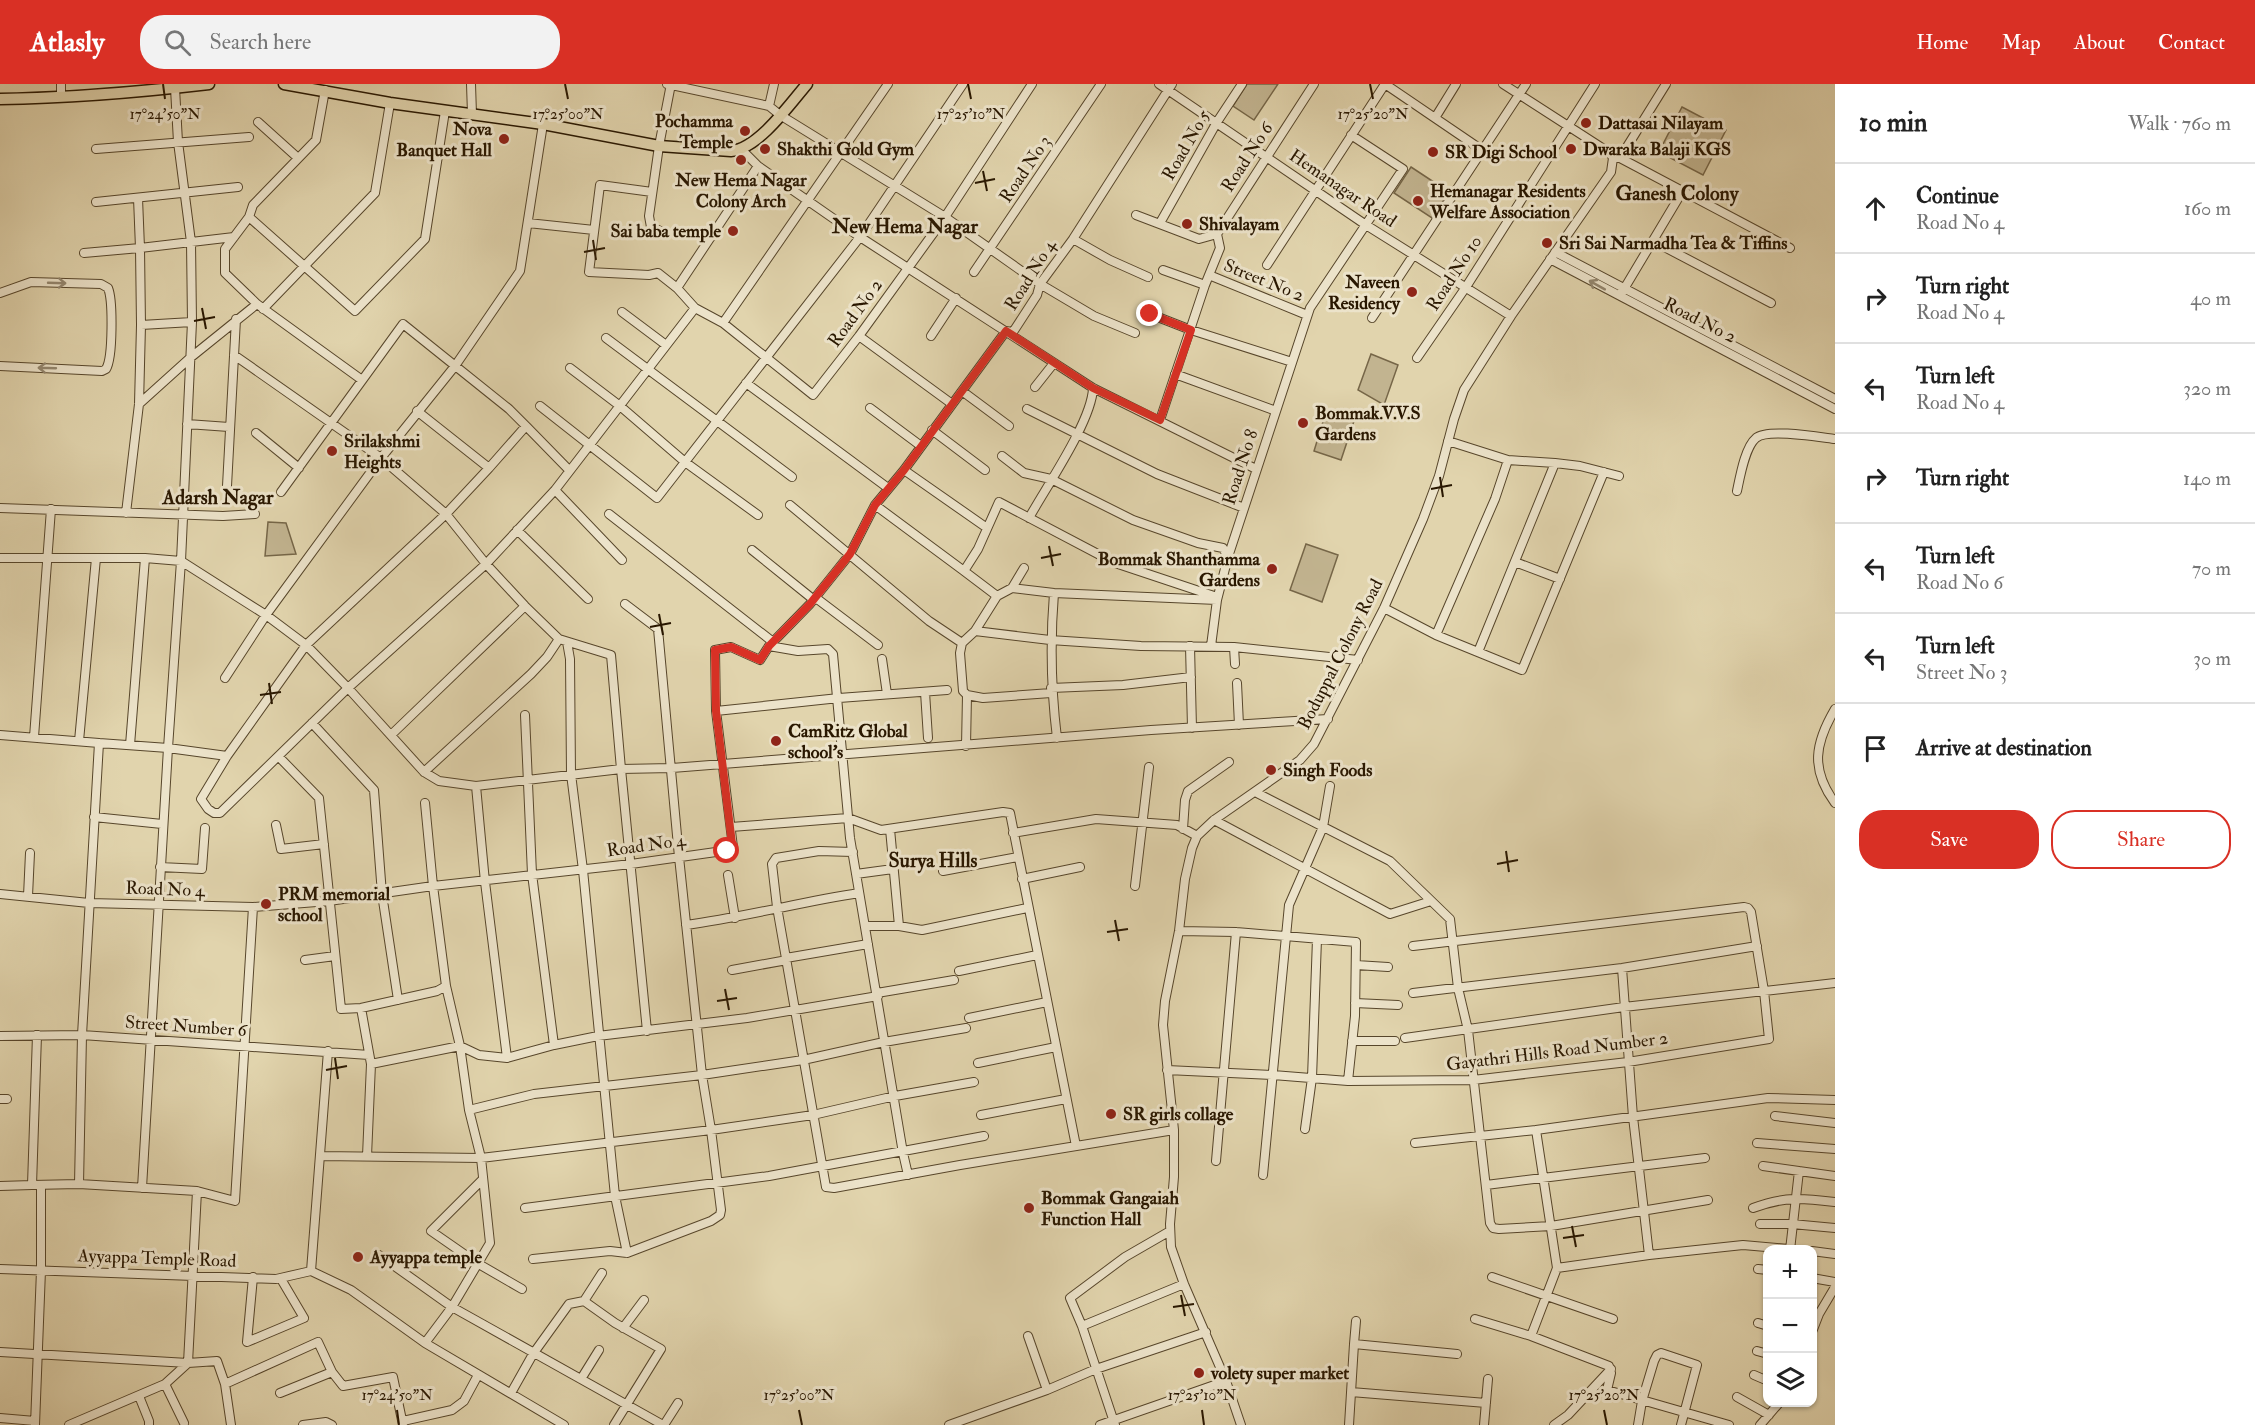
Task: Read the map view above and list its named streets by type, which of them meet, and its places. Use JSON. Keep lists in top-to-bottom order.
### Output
{
  "streets": {
    "street": [
      "Road No 5",
      "Road No 6",
      "Road No 3",
      "Hemanagar Road",
      "Road No 10",
      "Road No 4",
      "Street No 2",
      "Road No 2",
      "Road No 8",
      "Boduppal Colony Road",
      "Street Number 6",
      "Gayathri Hills Road Number 2",
      "Ayyappa Temple Road"
    ]
  },
  "crossings": [
    ["Road No 5", "Hemanagar Road"],
    ["Road No 6", "Hemanagar Road"],
    ["Road No 6", "Street No 2"],
    ["Hemanagar Road", "Road No 10"],
    ["Hemanagar Road", "Road No 4"],
    ["Hemanagar Road", "Road No 8"],
    ["Hemanagar Road", "Boduppal Colony Road"],
    ["Street No 2", "Road No 8"],
    ["Boduppal Colony Road", "Gayathri Hills Road Number 2"]
  ],
  "districts": [
    "Ganesh Colony",
    "New Hema Nagar",
    "Adarsh Nagar",
    "Surya Hills"
  ],
  "places": [
    "Dattasai Nilayam",
    "Pochamma Temple",
    "Nova Banquet Hall",
    "Shakthi Gold Gym",
    "Dwaraka Balaji KGS",
    "SR Digi School",
    "New Hema Nagar Colony Arch",
    "Hemanagar Residents Welfare Association",
    "Shivalayam",
    "Sai baba temple",
    "Sri Sai Narmadha Tea & Tiffins",
    "Naveen Residency",
    "Bommak.V.V.S Gardens",
    "Srilakshmi Heights",
    "Bommak Shanthamma Gardens",
    "CamRitz Global school's",
    "Singh Foods",
    "PRM memorial school",
    "SR girls collage",
    "Bommak Gangaiah Function Hall",
    "Ayyappa temple",
    "volety super market"
  ],
  "page": {
    "header": "Atlasly",
    "search": "Search here",
    "nav": [
      "Home",
      "Map",
      "About",
      "Contact"
    ],
    "heading": ["10 min", "Walk · 760 m"],
    "list": [
      ["Continue", "Road No 4", "160 m"],
      ["Turn right", "Road No 4", "40 m"],
      ["Turn left", "Road No 4", "320 m"],
      ["Turn right", "140 m"],
      ["Turn left", "Road No 6", "70 m"],
      ["Turn left", "Street No 3", "30 m"],
      "Arrive at destination"
    ],
    "buttons": ["Save", "Share"],
    "map_buttons": ["+", "−"]
  },
  "coordinates": [
    "17°24'50\"N",
    "17°25'00\"N",
    "17°25'10\"N",
    "17°25'20\"N"
  ]
}
